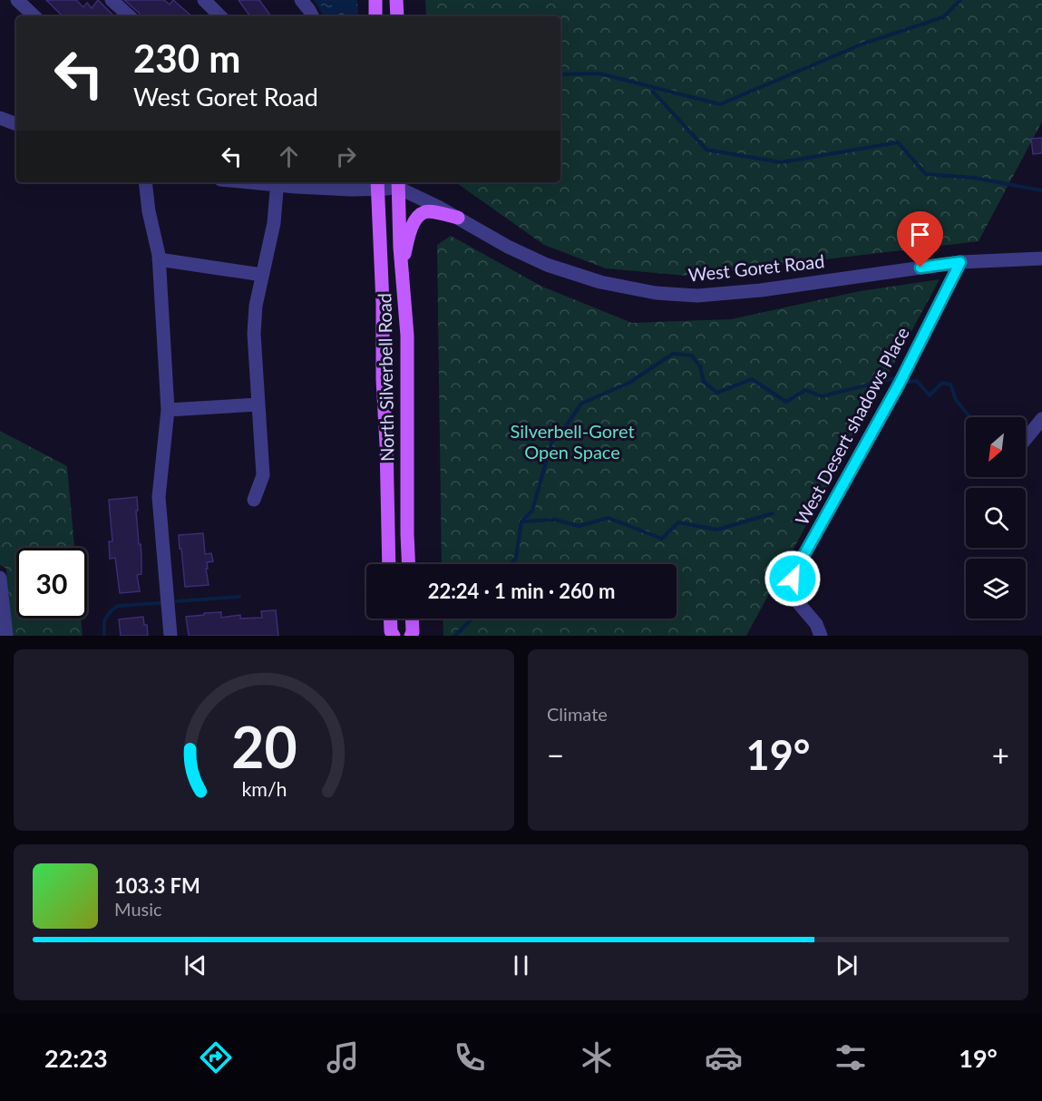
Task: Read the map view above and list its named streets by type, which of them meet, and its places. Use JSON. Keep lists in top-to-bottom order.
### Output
{
  "streets": {
    "main road": ["North Silverbell Road"],
    "street": ["West Goret Road", "West Desert shadows Place"]
  },
  "crossings": [
    ["West Goret Road", "North Silverbell Road"],
    ["West Goret Road", "West Desert shadows Place"]
  ],
  "parks": ["Silverbell-Goret Open Space"],
  "north": "bottom left",
  "page": {
    "turn": ["230 m", "West Goret Road"],
    "limit": "30",
    "trip": "22:24 · 1 min · 260 m",
    "tile": "Climate",
    "heat": ["−", "19°", "+"],
    "song": ["103.3 FM", "Music"],
    "tabs": ["22:23", "19°"],
    "gauge": ["20", "km/h"]
  }
}
